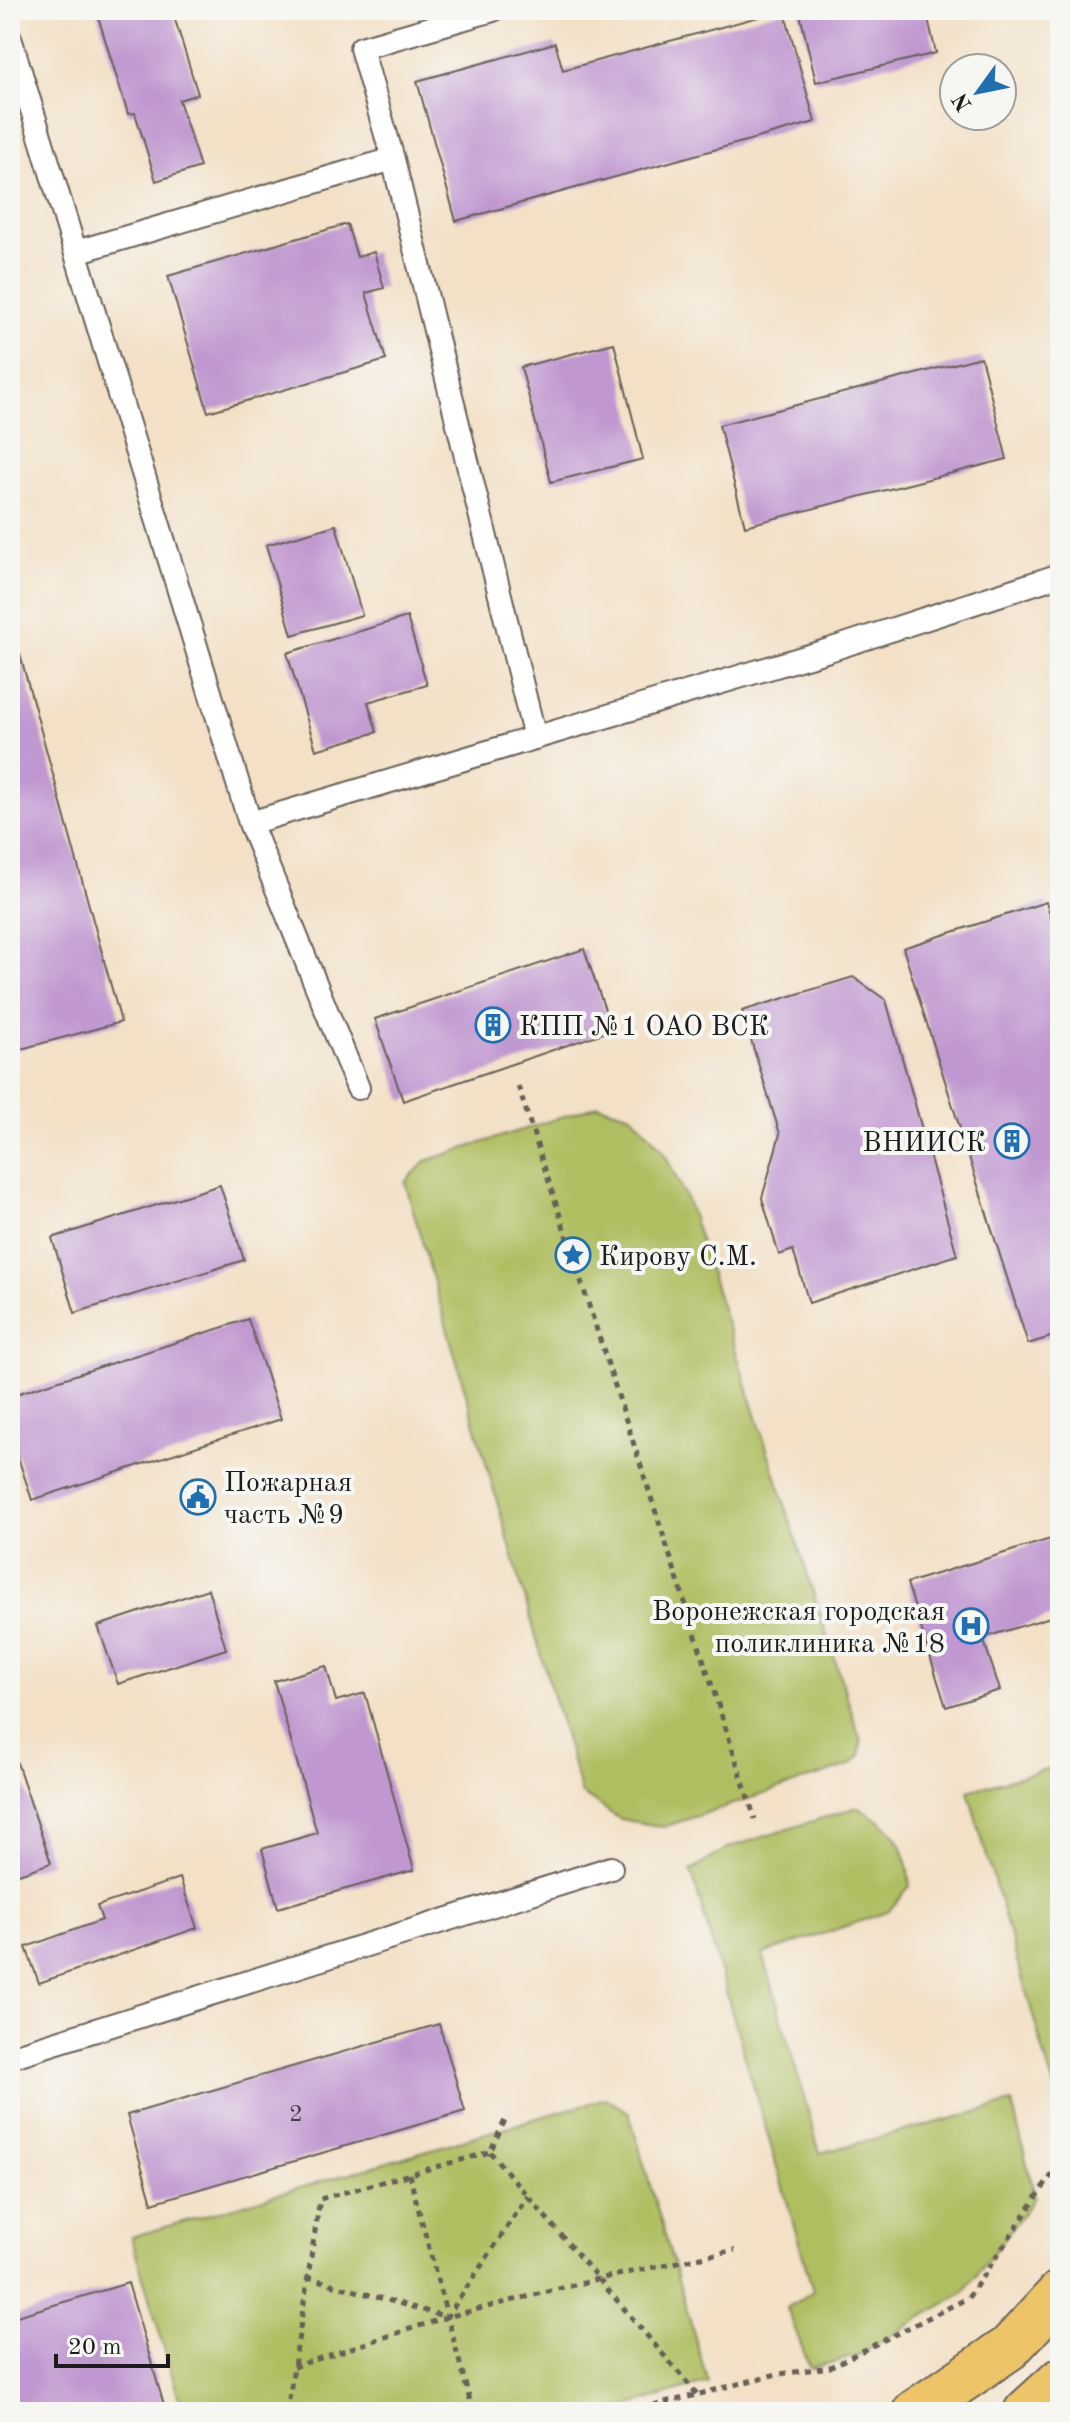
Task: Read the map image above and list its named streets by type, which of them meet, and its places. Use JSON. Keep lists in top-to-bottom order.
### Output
{
  "places": {
    "building": ["КПП №1 ОАО ВСК", "ВНИИСК"],
    "place": ["Кирову С.М."],
    "public building": ["Пожарная часть №9"],
    "hospital": ["Воронежская городская поликлиника №18"]
  },
  "house_numbers": ["2"],
  "scale_bar": "20 m",
  "north": "bottom left"
}
